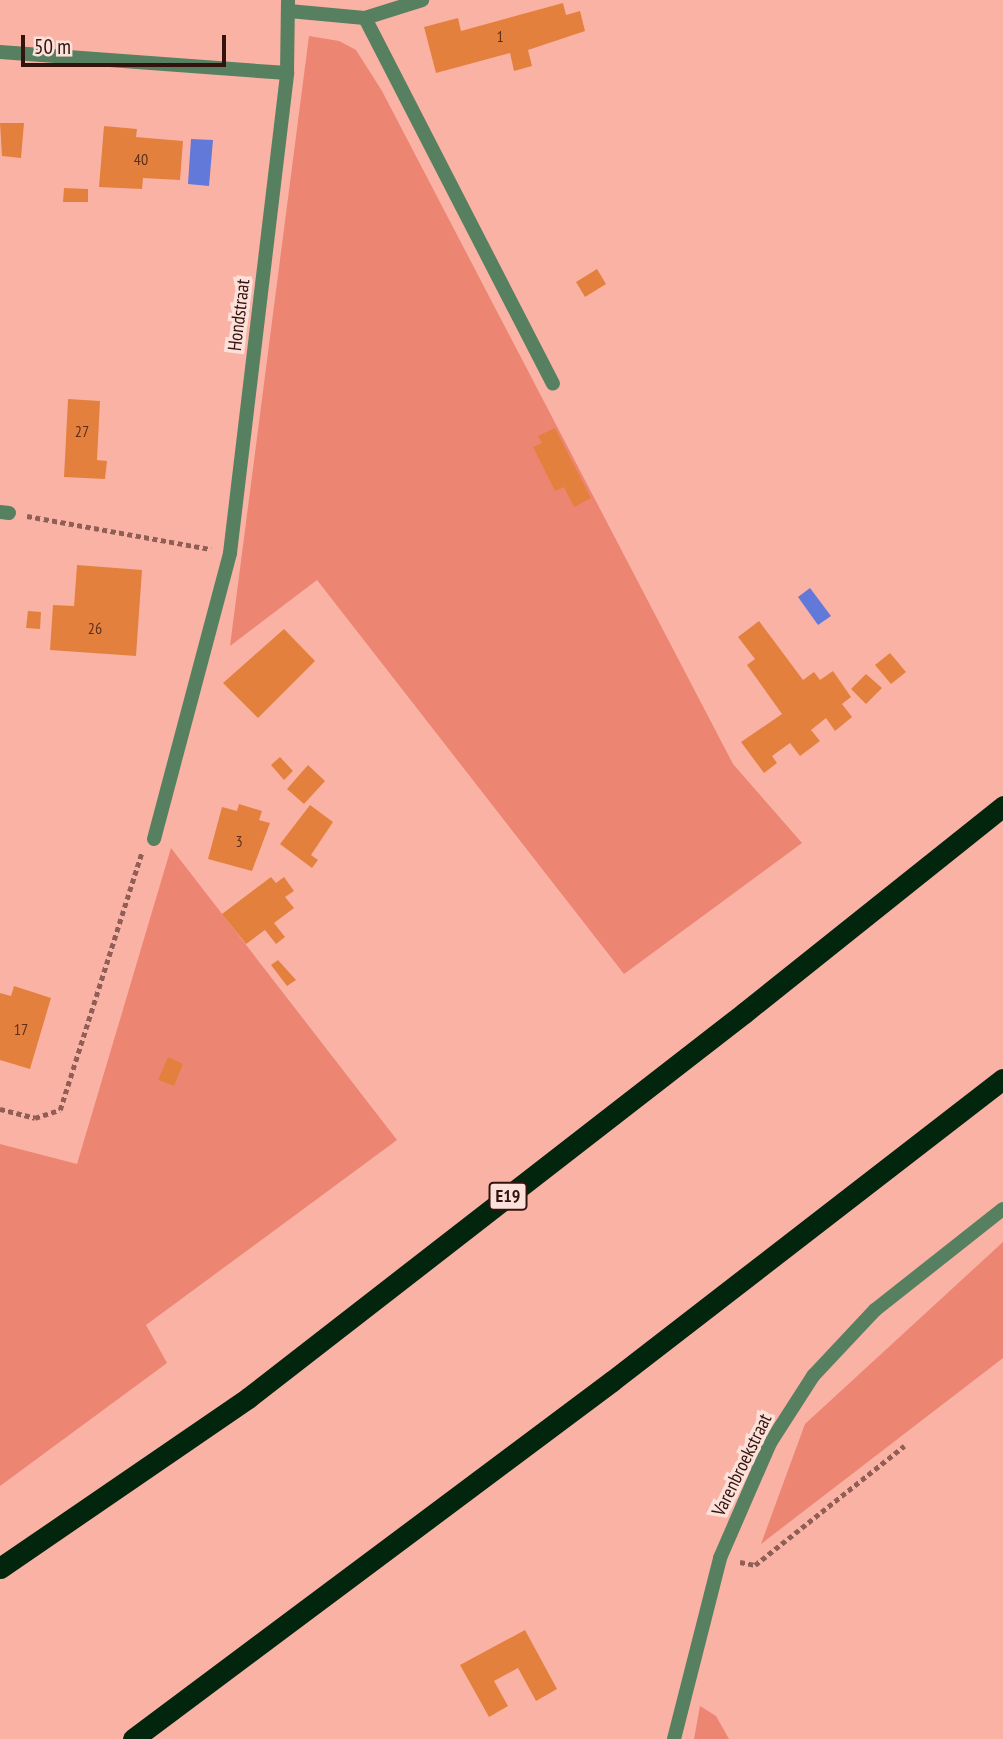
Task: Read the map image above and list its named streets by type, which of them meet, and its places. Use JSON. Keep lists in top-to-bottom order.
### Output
{
  "streets": {
    "highway": ["E19"],
    "street": ["Hondstraat", "Varenbroekstraat"]
  },
  "house_numbers": [
    "1",
    "40",
    "27",
    "26",
    "3",
    "17"
  ],
  "scale_bar": "50 m"
}
